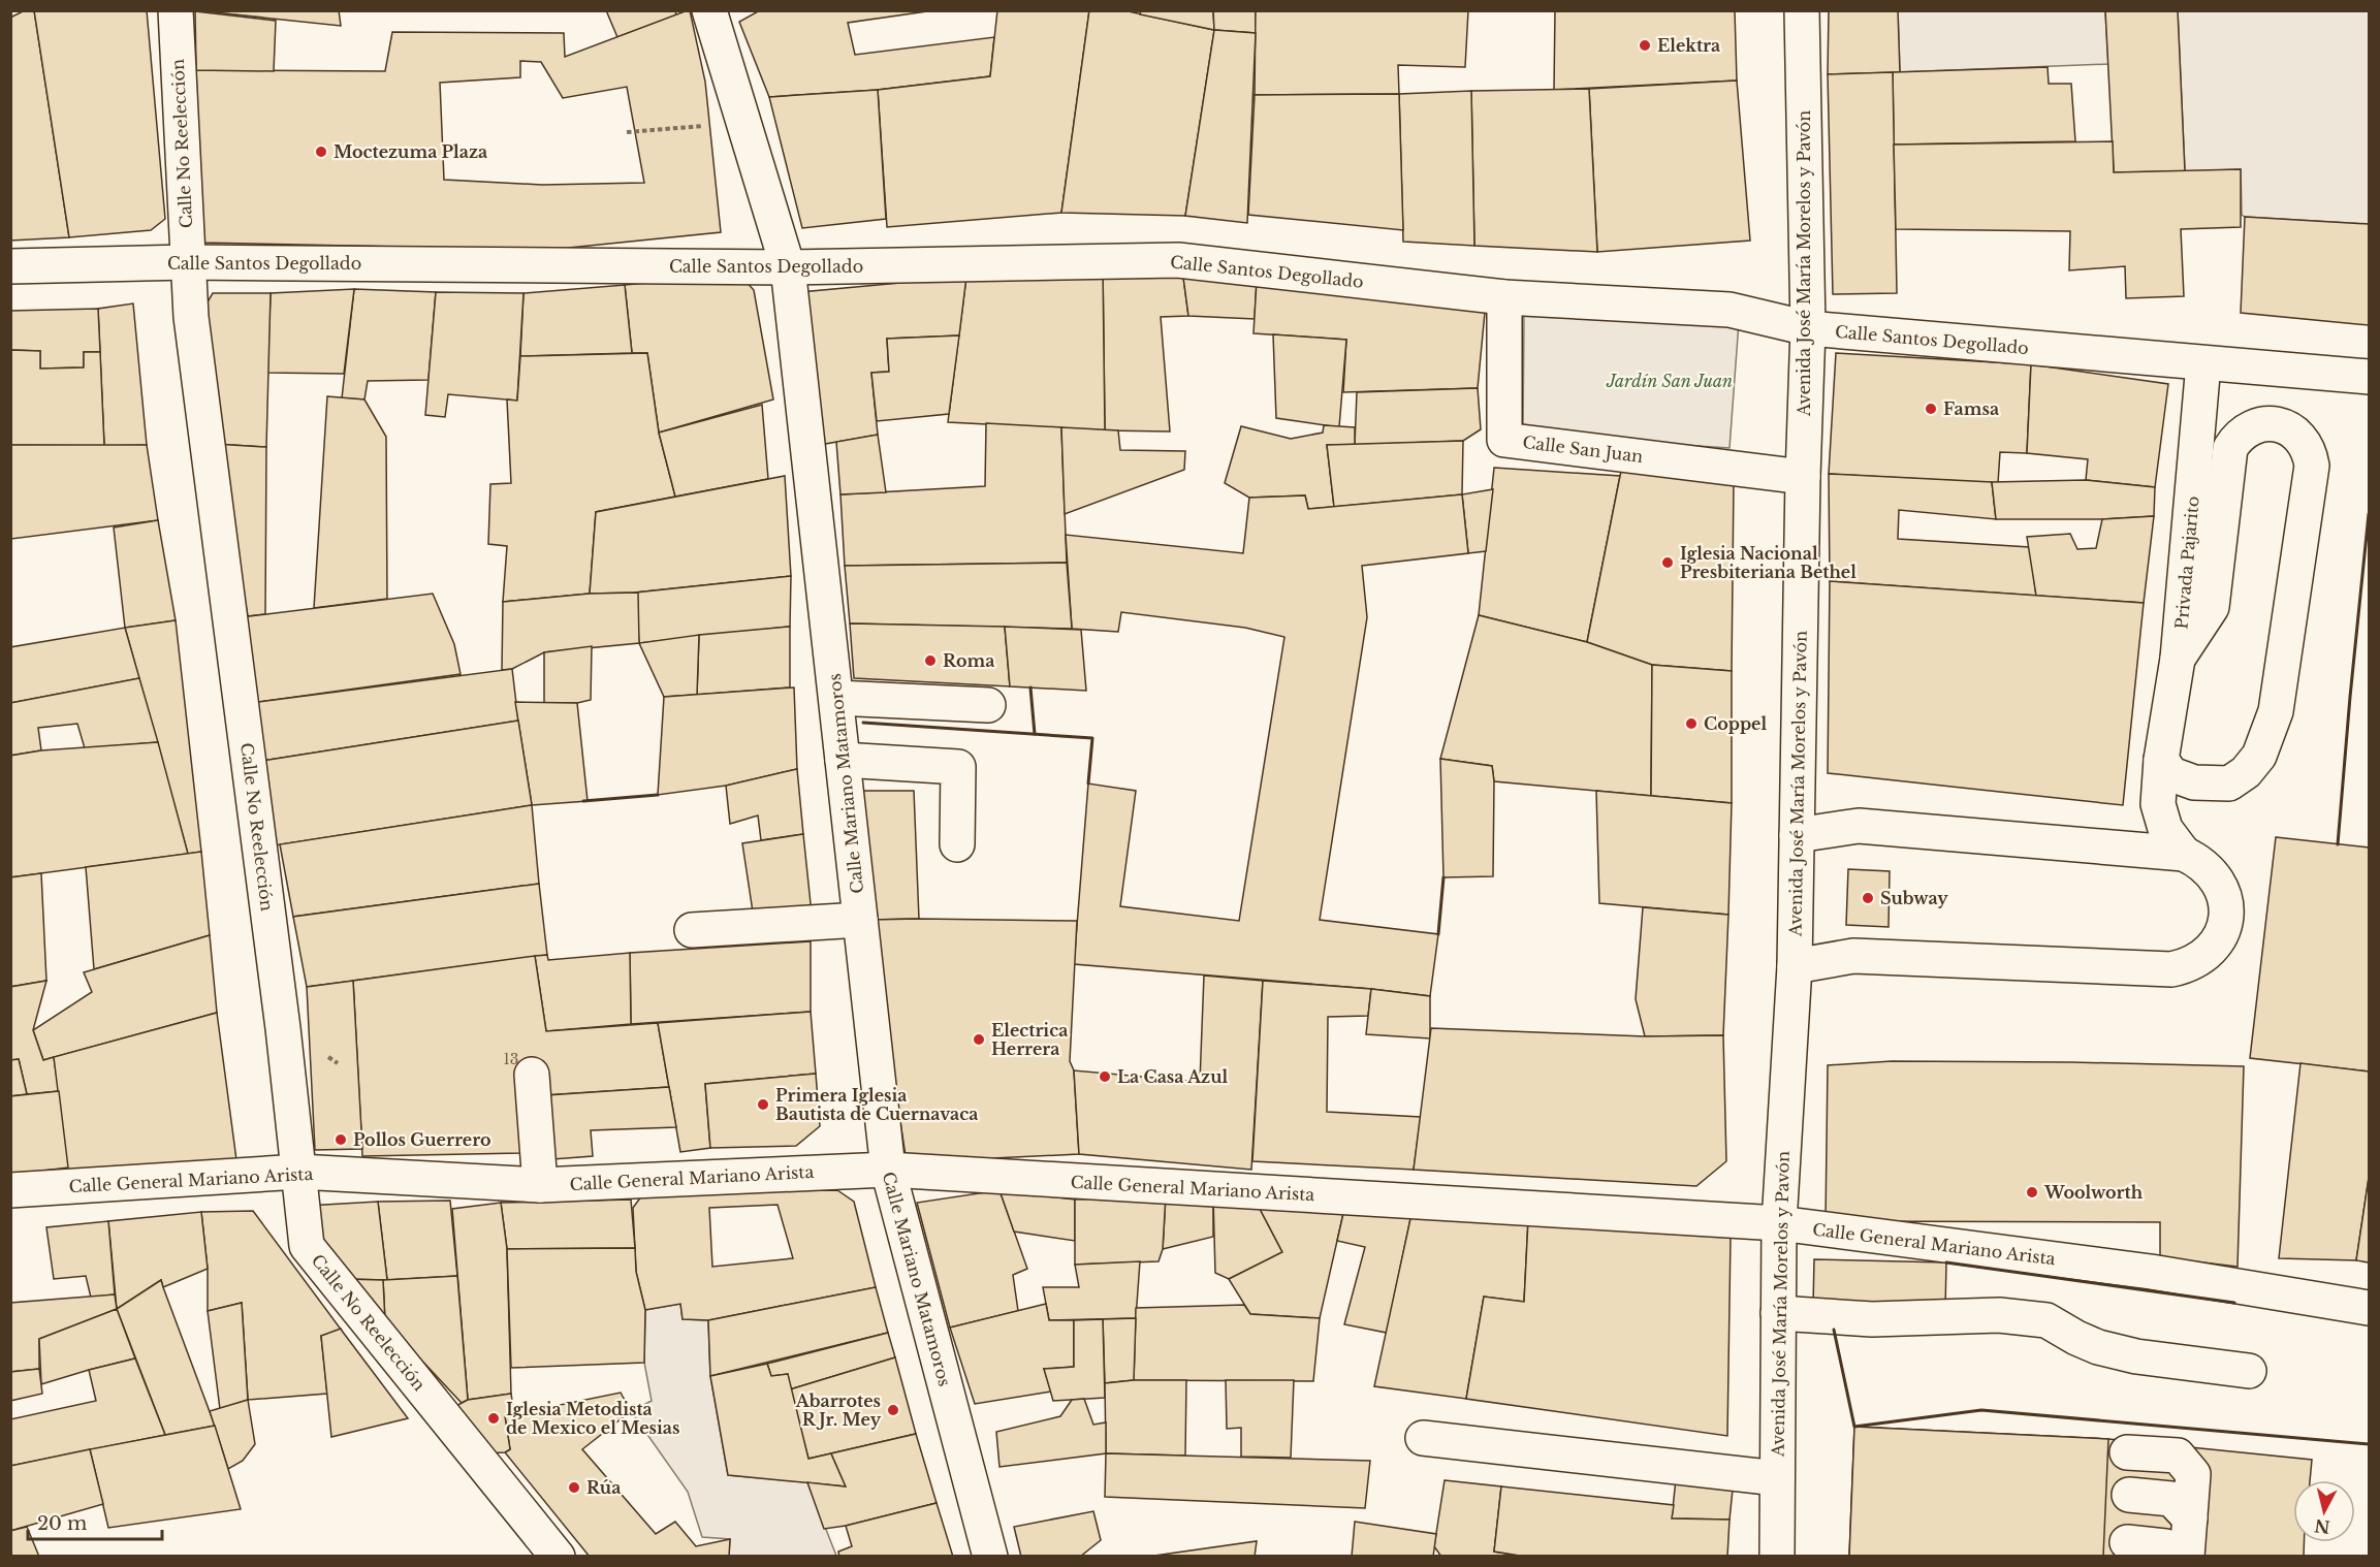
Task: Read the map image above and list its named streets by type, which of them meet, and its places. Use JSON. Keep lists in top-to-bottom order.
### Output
{
  "streets": {
    "street": [
      "Calle No Reelección",
      "Calle Santos Degollado",
      "Avenida José María Morelos y Pavón",
      "Calle San Juan",
      "Privada Pajarito",
      "Calle Mariano Matamoros",
      "Calle General Mariano Arista"
    ]
  },
  "crossings": [
    ["Calle No Reelección", "Calle Santos Degollado"],
    ["Calle No Reelección", "Calle General Mariano Arista"],
    ["Calle Santos Degollado", "Avenida José María Morelos y Pavón"],
    ["Calle Santos Degollado", "Calle San Juan"],
    ["Calle Santos Degollado", "Privada Pajarito"],
    ["Calle Santos Degollado", "Calle Mariano Matamoros"],
    ["Avenida José María Morelos y Pavón", "Calle San Juan"],
    ["Avenida José María Morelos y Pavón", "Calle General Mariano Arista"],
    ["Calle Mariano Matamoros", "Calle General Mariano Arista"]
  ],
  "parks": ["Jardín San Juan"],
  "places": [
    "Elektra",
    "Moctezuma Plaza",
    "Famsa",
    "Iglesia Nacional Presbiteriana Bethel",
    "Roma",
    "Coppel",
    "Subway",
    "Electrica Herrera",
    "La Casa Azul",
    "Primera Iglesia Bautista de Cuernavaca",
    "Pollos Guerrero",
    "Woolworth",
    "Abarrotes R Jr. Mey",
    "Iglesia Metodista de Mexico el Mesias",
    "Rúa"
  ],
  "house_numbers": ["13"],
  "scale_bar": "20 m",
  "north": "bottom"
}
